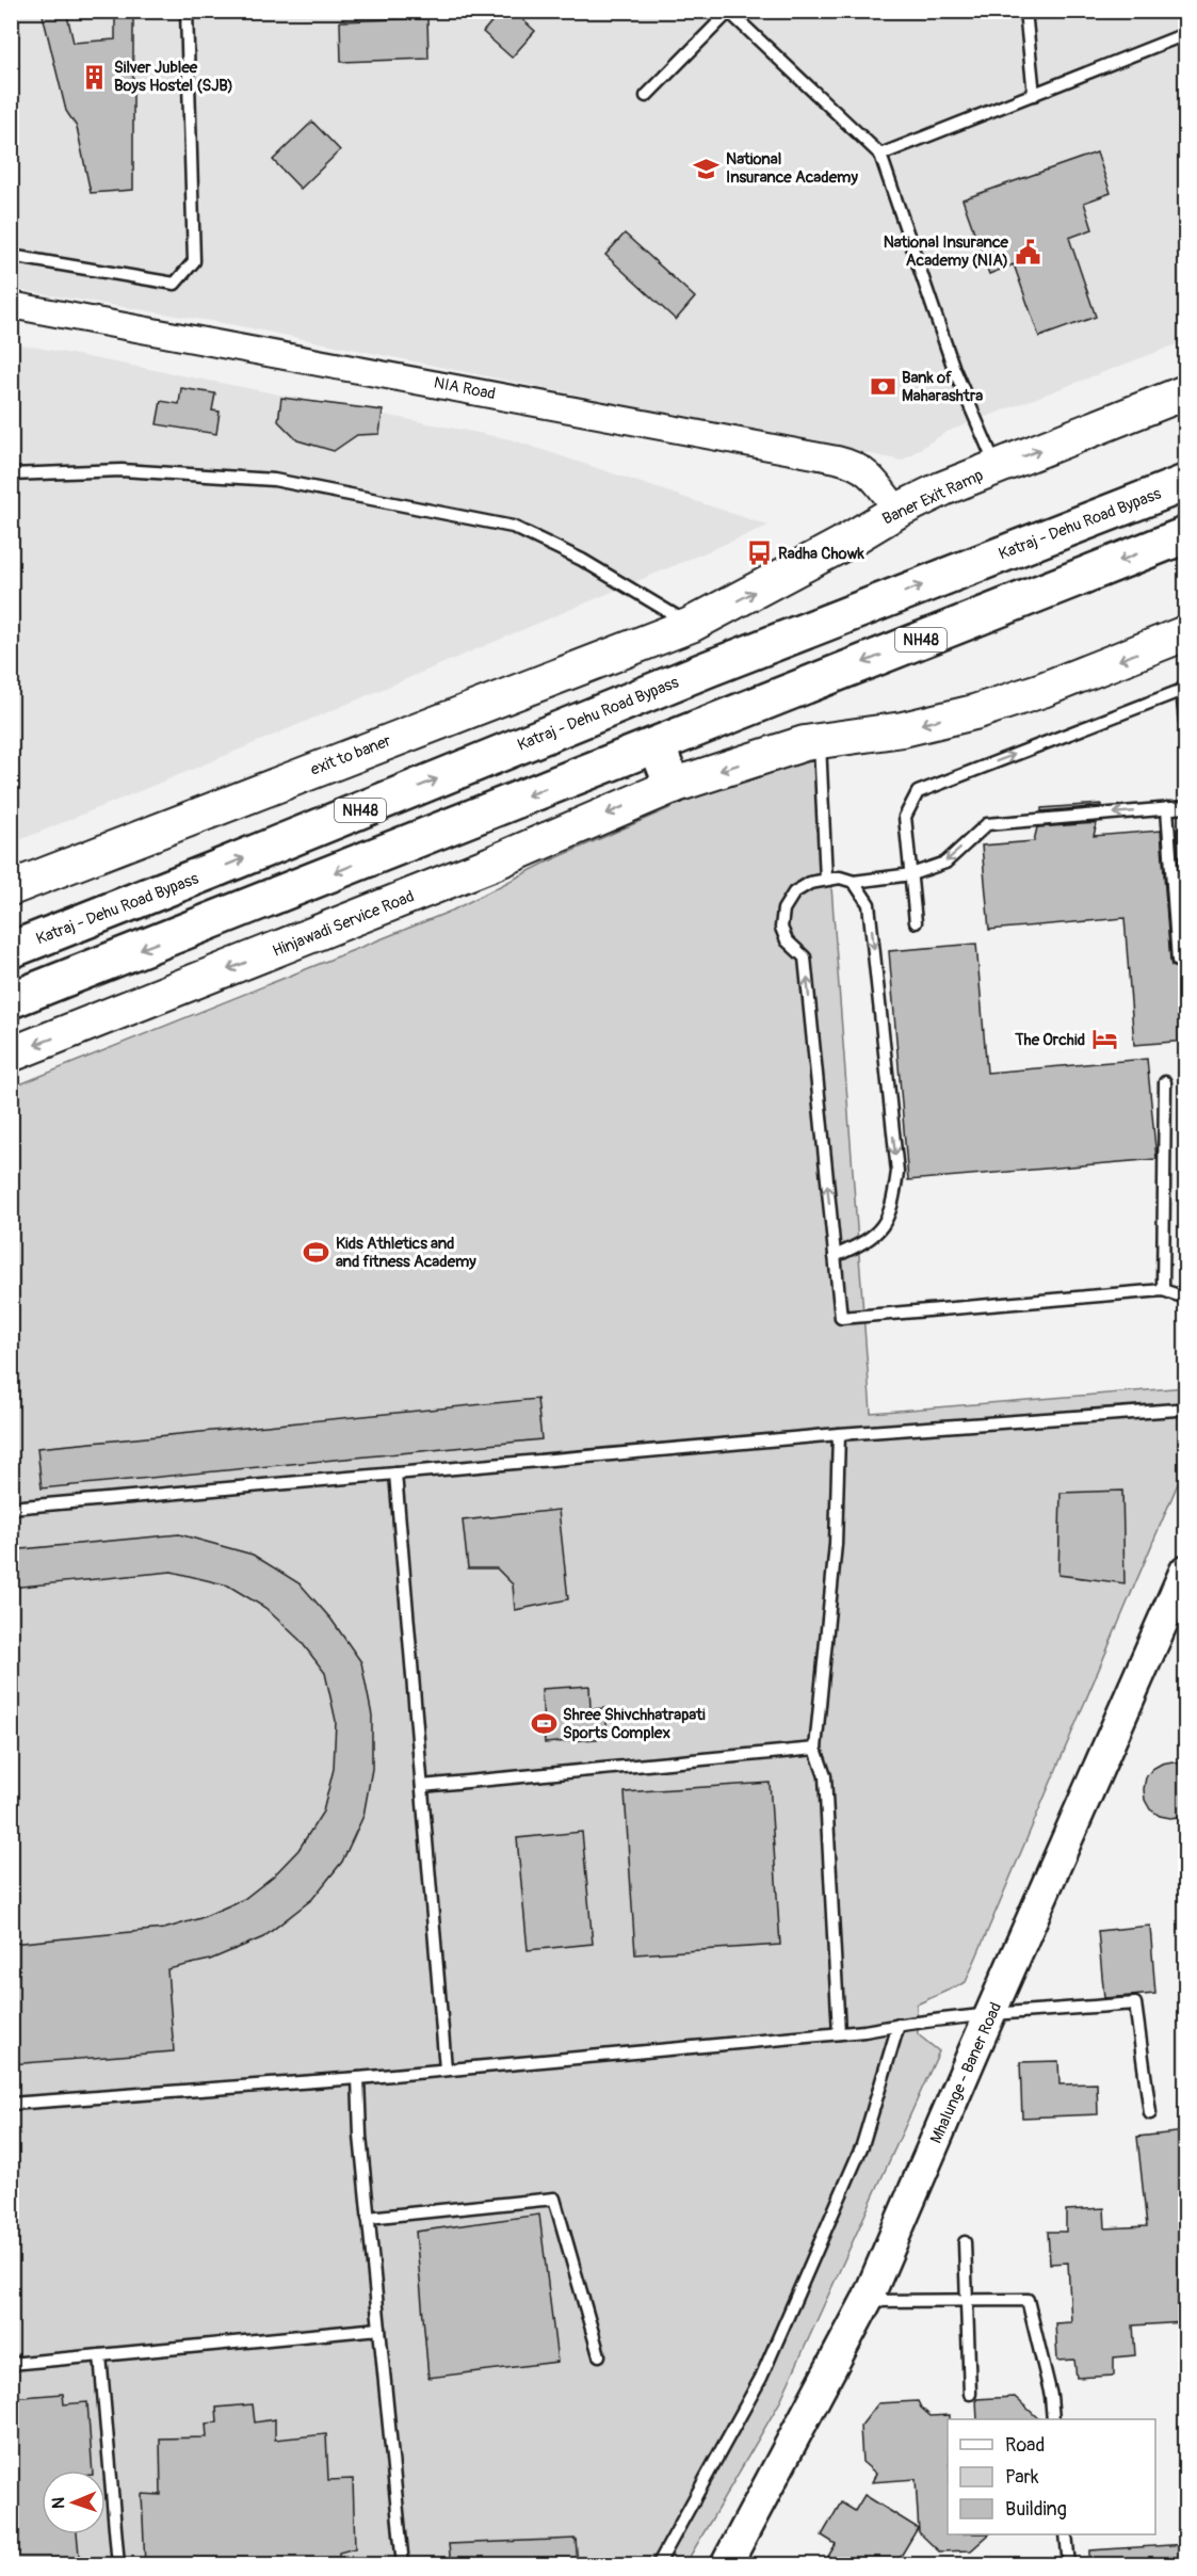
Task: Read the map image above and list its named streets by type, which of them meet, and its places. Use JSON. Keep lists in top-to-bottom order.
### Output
{
  "streets": {
    "highway": ["Katraj - Dehu Road Bypass", "NH48"],
    "main road": [
      "Baner Exit Ramp",
      "exit to baner",
      "Hinjawadi Service Road",
      "Mhalunge - Baner Road"
    ],
    "street": ["NIA Road"]
  },
  "crossings": [
    ["NIA Road", "Baner Exit Ramp"],
    ["Baner Exit Ramp", "exit to baner"]
  ],
  "one_way": ["Hinjawadi Service Road"],
  "places": {
    "building": ["Silver Jublee Boys Hostel (SJB)"],
    "school or university": ["National Insurance Academy"],
    "public building": ["National Insurance Academy (NIA)"],
    "bank": ["Bank of Maharashtra"],
    "bus stop": ["Radha Chowk"],
    "hotel": ["The Orchid"],
    "sports": ["Kids Athletics and and fitness Academy", "Shree Shivchhatrapati Sports Complex"]
  },
  "legend": ["Road", "Park", "Building"],
  "north": "left"
}
